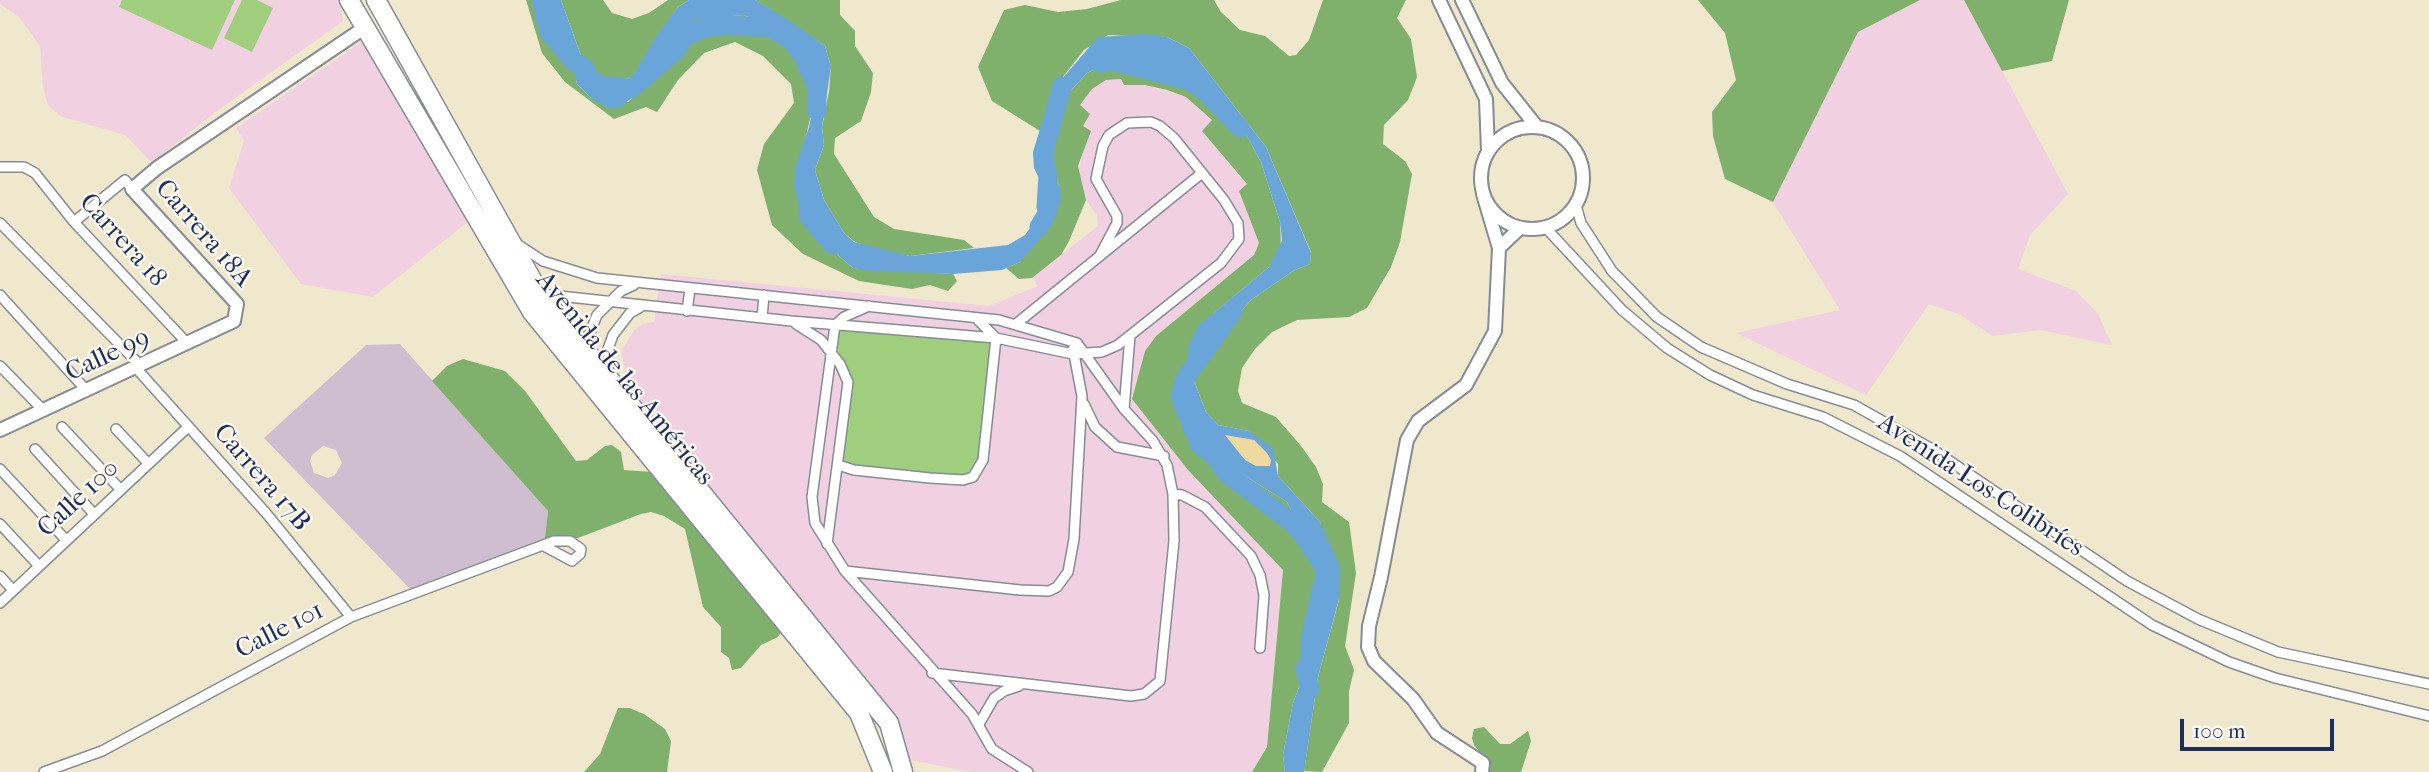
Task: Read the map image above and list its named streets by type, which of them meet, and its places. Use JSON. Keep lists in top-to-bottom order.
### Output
{
  "streets": {
    "highway": ["Avenida de las Américas"],
    "street": [
      "Carrera 18A",
      "Carrera 18",
      "Calle 99",
      "Carrera 17B",
      "Avenida Los Colibríes",
      "Calle 100",
      "Calle 101"
    ]
  },
  "crossings": [
    ["Carrera 18A", "Calle 99"],
    ["Carrera 18", "Calle 99"],
    ["Calle 99", "Carrera 17B"],
    ["Carrera 17B", "Calle 100"],
    ["Carrera 17B", "Calle 101"]
  ],
  "scale_bar": "100 m"
}
